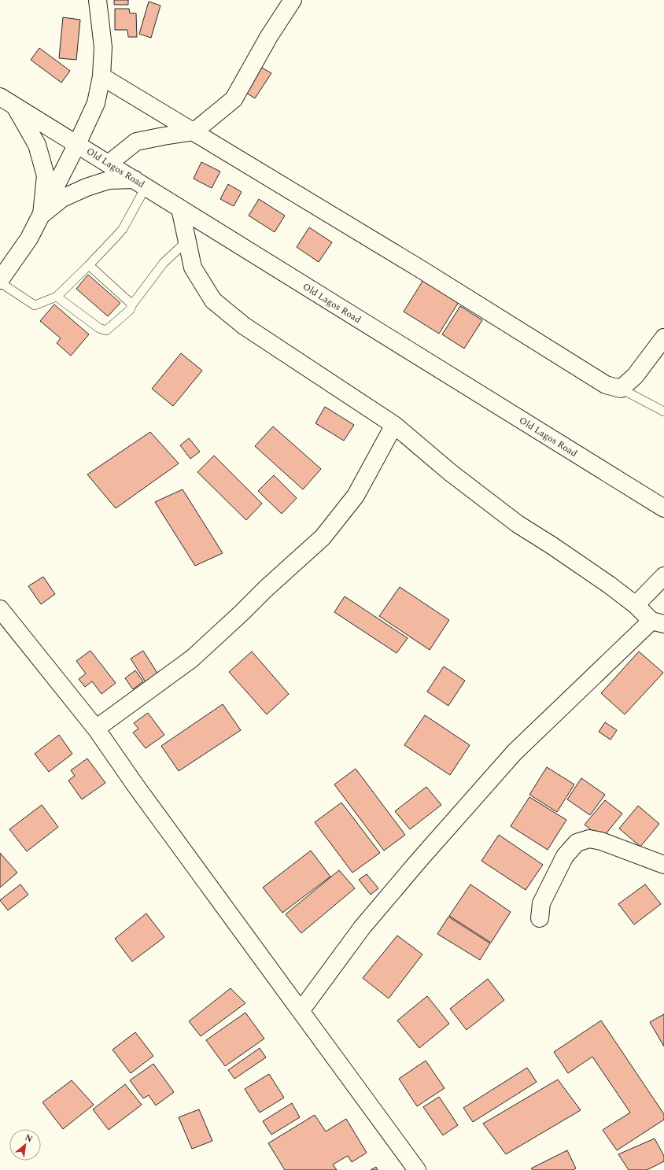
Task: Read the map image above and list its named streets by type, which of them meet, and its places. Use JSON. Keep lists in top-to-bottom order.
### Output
{
  "streets": {
    "street": ["Old Lagos Road"]
  },
  "north": "top right"
}
